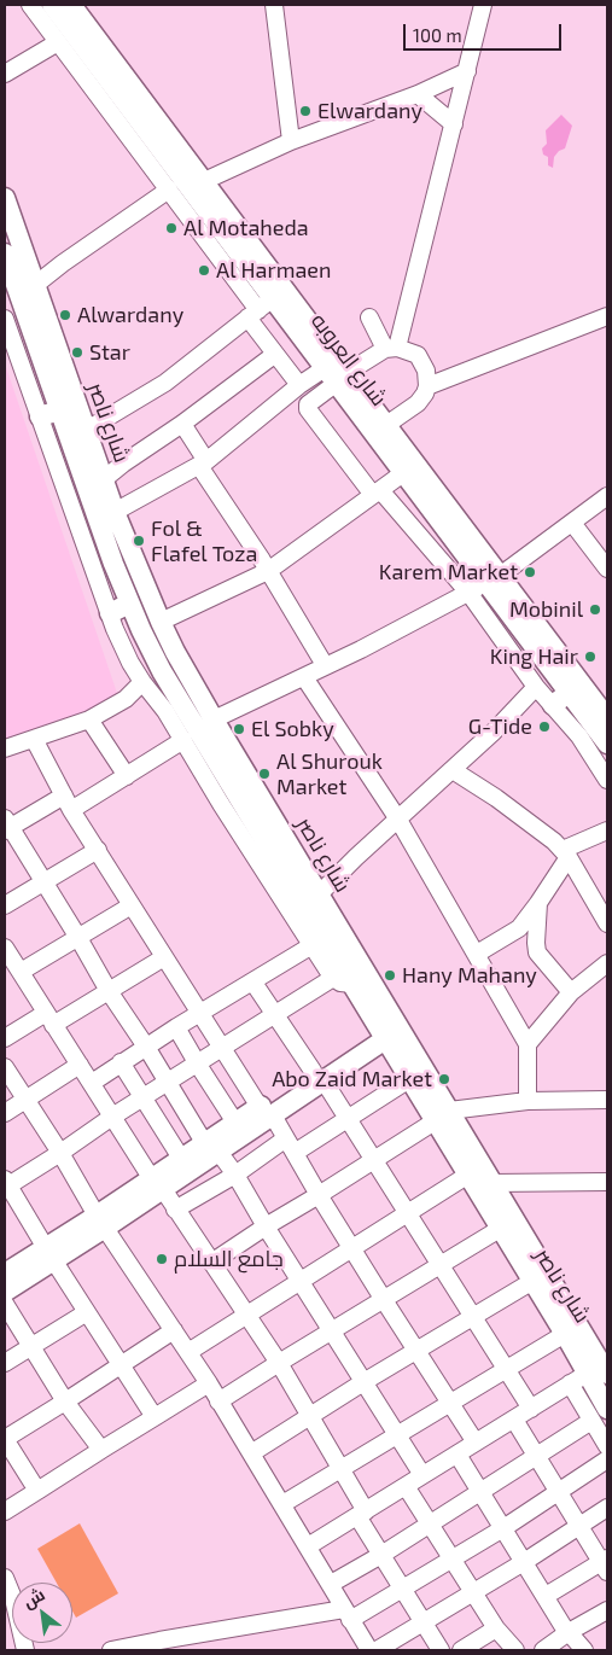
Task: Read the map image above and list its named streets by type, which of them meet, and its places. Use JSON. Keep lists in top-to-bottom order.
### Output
{
  "streets": {
    "main road": ["شارع العروبه", "شارع ناصر"]
  },
  "places": [
    "Elwardany",
    "Al Motaheda",
    "Al Harmaen",
    "Alwardany",
    "Star",
    "Fol & Flafel Toza",
    "Karem Market",
    "Mobinil",
    "King Hair",
    "G-Tide",
    "El Sobky",
    "Al Shurouk Market",
    "Hany Mahany",
    "Abo Zaid Market",
    "جامع السلام"
  ],
  "scale_bar": "100 m",
  "north": "top left"
}
